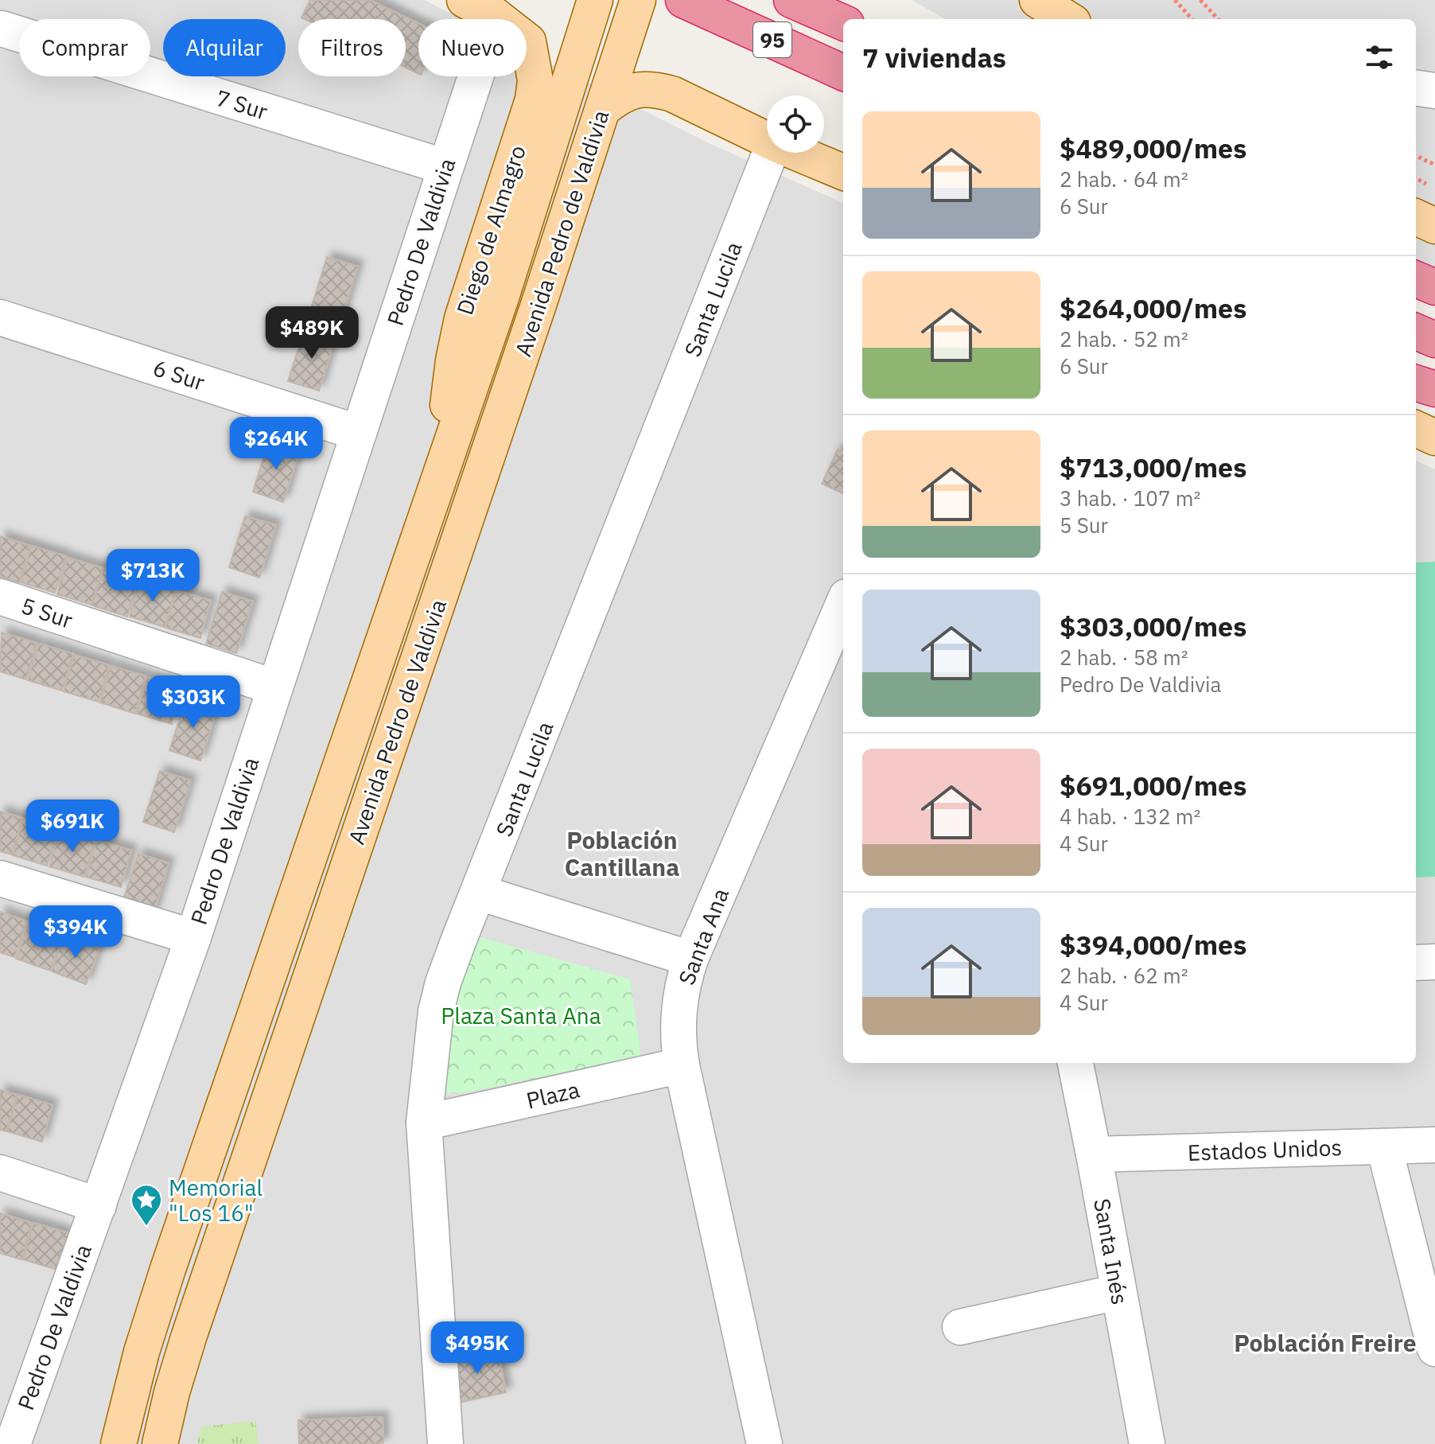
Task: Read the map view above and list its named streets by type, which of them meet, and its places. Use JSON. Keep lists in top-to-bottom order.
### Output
{
  "streets": {
    "highway": ["95"],
    "main road": ["Diego de Almagro", "Avenida Pedro de Valdivia"],
    "street": [
      "7 Sur",
      "Pedro De Valdivia",
      "Santa Lucila",
      "6 Sur",
      "5 Sur",
      "Santa Ana",
      "Plaza",
      "Estados Unidos",
      "Santa Inés"
    ]
  },
  "crossings": [
    ["7 Sur", "Pedro De Valdivia"],
    ["Diego de Almagro", "Avenida Pedro de Valdivia"],
    ["Diego de Almagro", "Pedro De Valdivia"],
    ["Pedro De Valdivia", "6 Sur"],
    ["Pedro De Valdivia", "5 Sur"],
    ["Santa Lucila", "Plaza"],
    ["Santa Ana", "Plaza"],
    ["Estados Unidos", "Santa Inés"]
  ],
  "districts": ["Población Cantillana", "Población Freire"],
  "parks": ["Plaza Santa Ana"],
  "places": {
    "place": ["Memorial \"Los 16\""]
  },
  "page": {
    "chip": [
      "Comprar",
      "Alquilar",
      "Filtros",
      "Nuevo"
    ],
    "heading": "7 viviendas",
    "list": [
      {
        "name": "$489,000/mes",
        "note": "2 hab. · 64 m² · 6 Sur"
      },
      {
        "name": "$264,000/mes",
        "note": "2 hab. · 52 m² · 6 Sur"
      },
      {
        "name": "$713,000/mes",
        "note": "3 hab. · 107 m² · 5 Sur"
      },
      {
        "name": "$303,000/mes",
        "note": "2 hab. · 58 m² · Pedro De Valdivia"
      },
      {
        "name": "$691,000/mes",
        "note": "4 hab. · 132 m² · 4 Sur"
      },
      {
        "name": "$394,000/mes",
        "note": "2 hab. · 62 m² · 4 Sur"
      }
    ],
    "price": [
      "$489K",
      "$264K",
      "$713K",
      "$303K",
      "$691K",
      "$394K",
      "$495K"
    ]
  }
}
